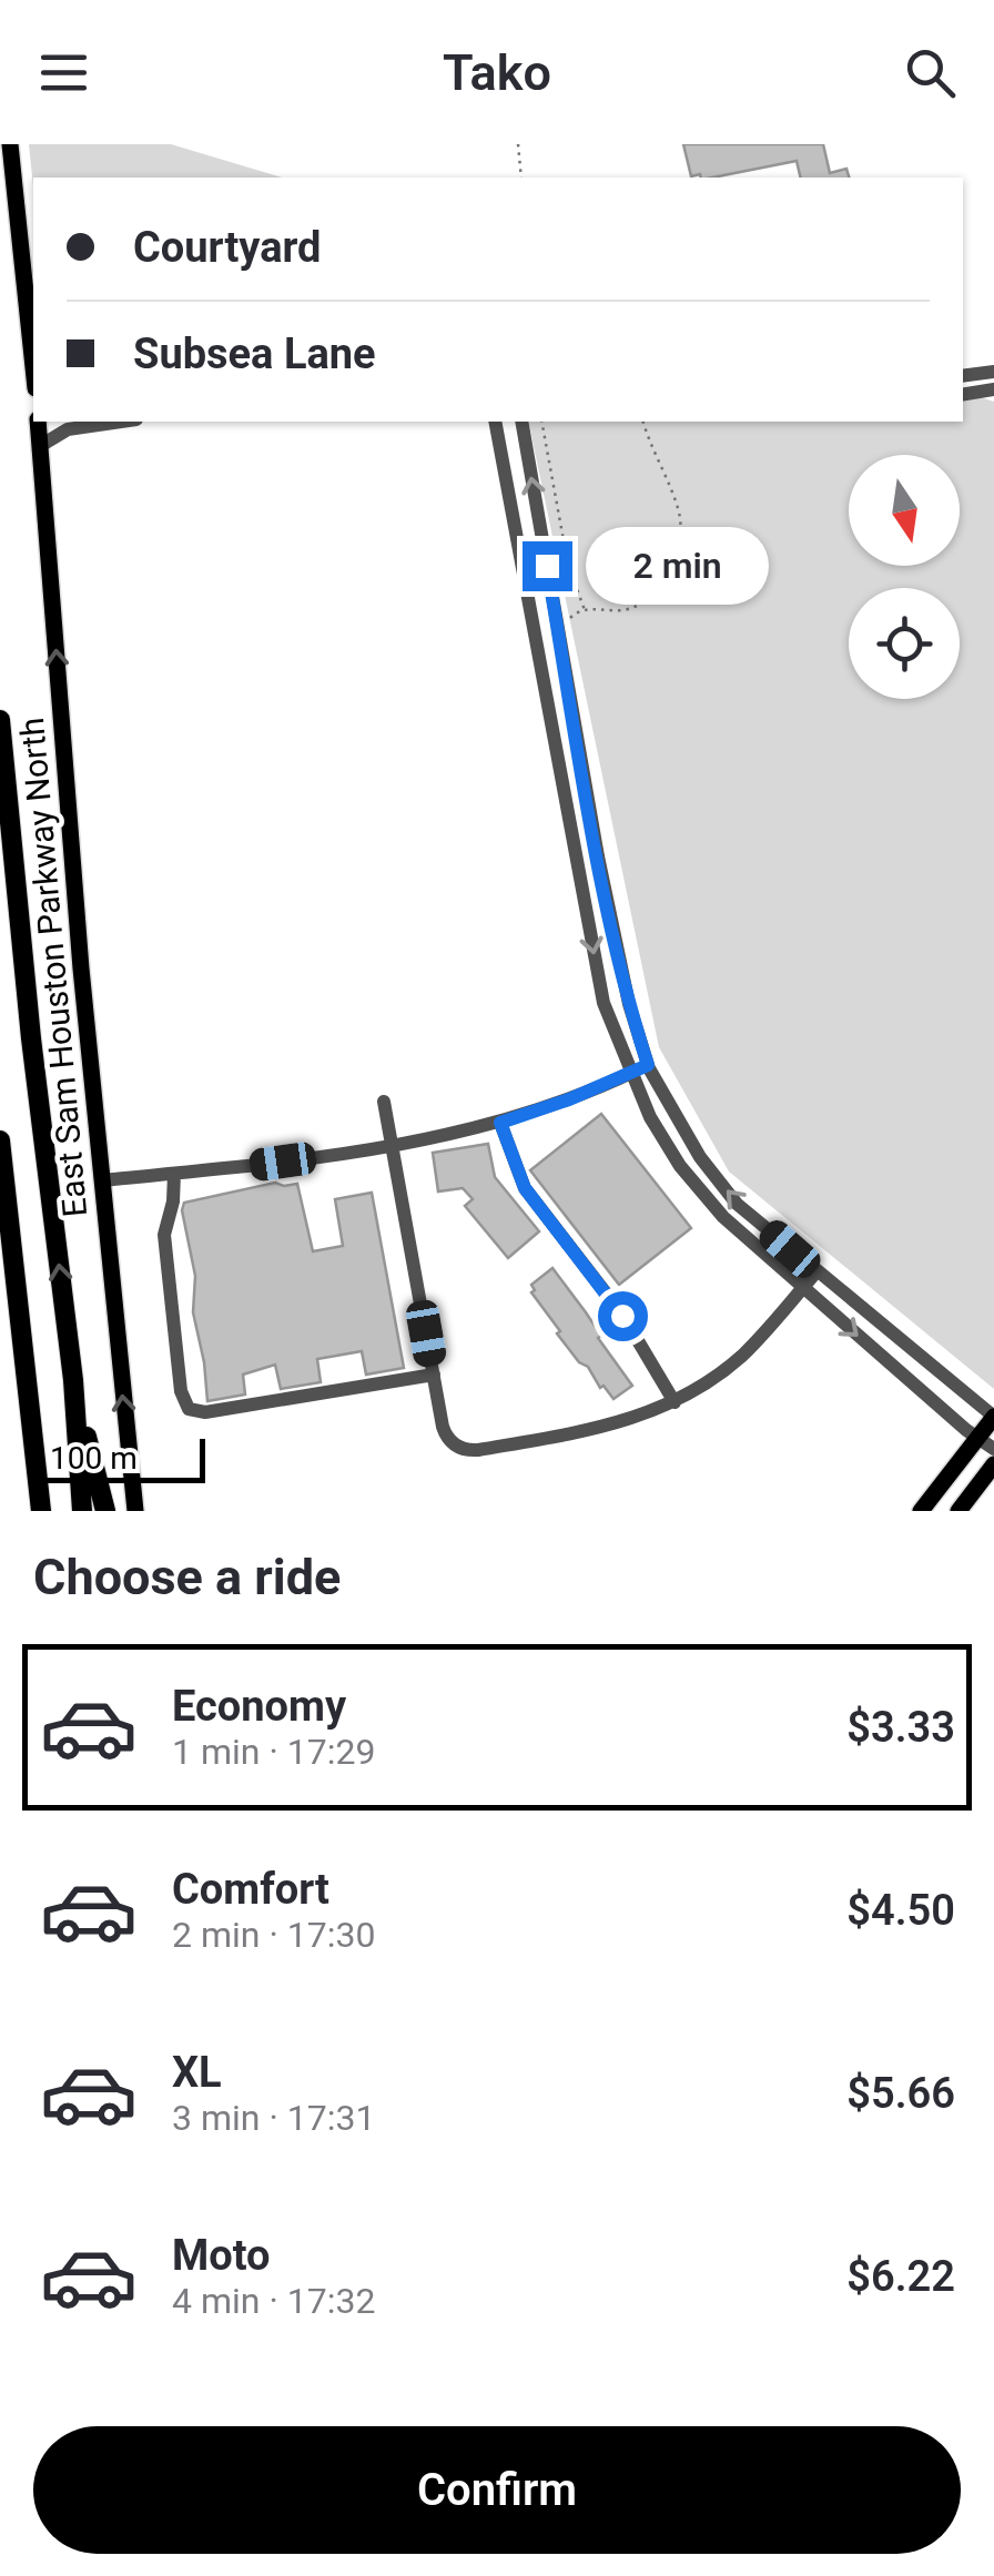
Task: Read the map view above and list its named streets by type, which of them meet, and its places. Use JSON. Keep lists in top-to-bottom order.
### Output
{
  "streets": {
    "main road": ["East Sam Houston Parkway North"]
  },
  "one_way": ["East Sam Houston Parkway North"],
  "scale_bar": "100 m",
  "north": "bottom",
  "page": {
    "header": "Tako",
    "banner": ["Courtyard", "Subsea Lane"],
    "bubble": "2 min",
    "scale": "100 m",
    "heading": "Choose a ride",
    "list": [
      {
        "name": "Economy",
        "note": "1 min · 17:29",
        "value": "$3.33"
      },
      {
        "name": "Comfort",
        "note": "2 min · 17:30",
        "value": "$4.50"
      },
      {
        "name": "XL",
        "note": "3 min · 17:31",
        "value": "$5.66"
      },
      {
        "name": "Moto",
        "note": "4 min · 17:32",
        "value": "$6.22"
      }
    ],
    "buttons": "Confirm"
  }
}
